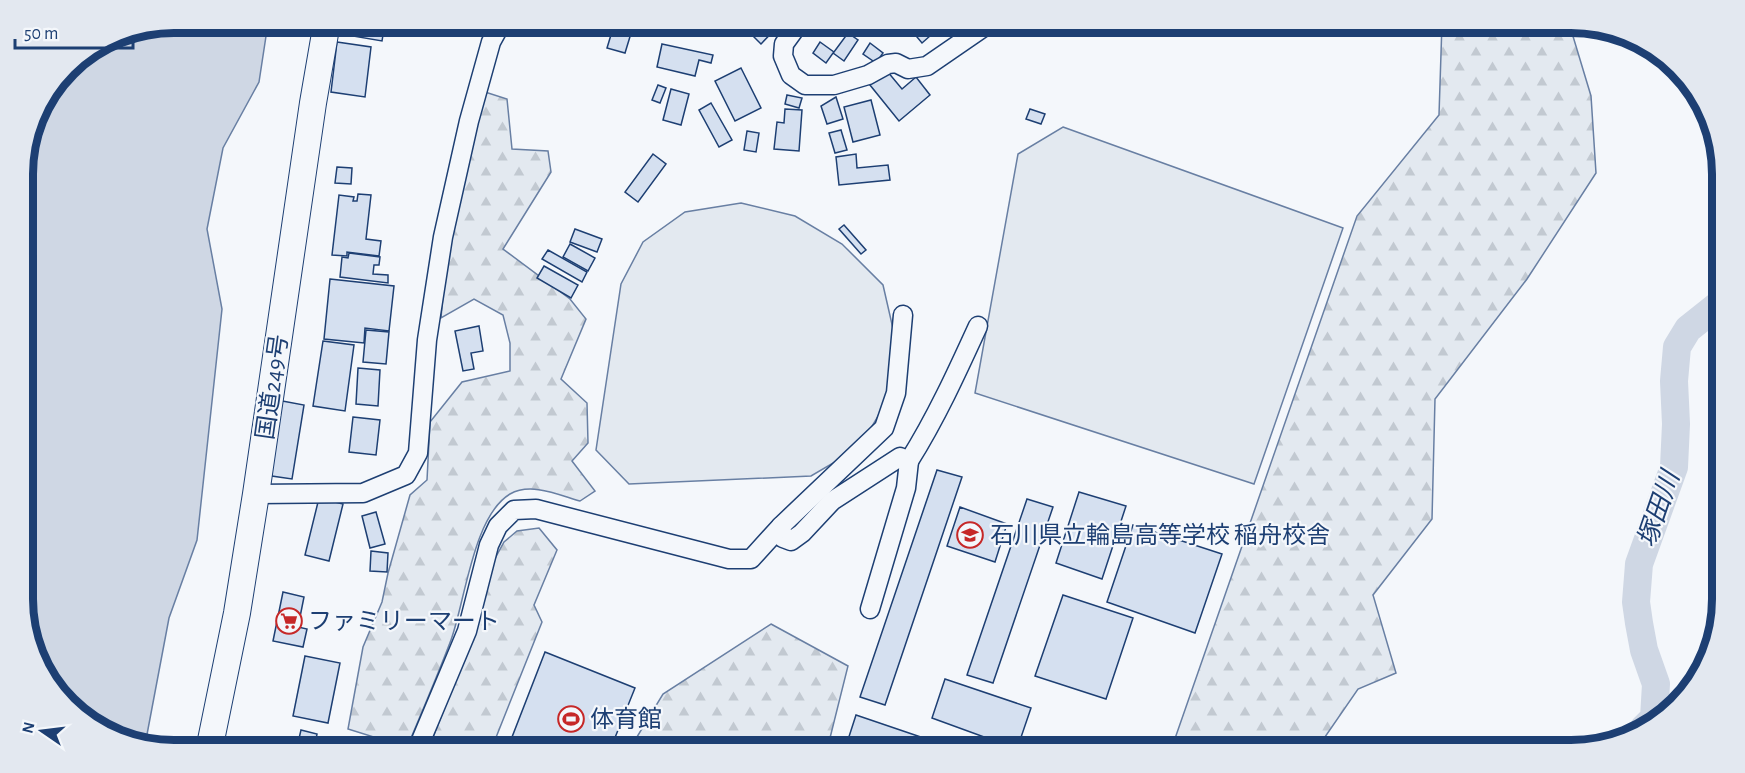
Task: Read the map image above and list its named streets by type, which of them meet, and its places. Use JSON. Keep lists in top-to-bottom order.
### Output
{
  "streets": {
    "highway": ["国道249号"]
  },
  "water": ["塚田川"],
  "places": {
    "school or university": ["石川県立輪島高等学校 稲舟校舎"],
    "supermarket": ["ファミリーマート"],
    "sports": ["体育館"]
  },
  "scale_bar": "50 m",
  "north": "left"
}
